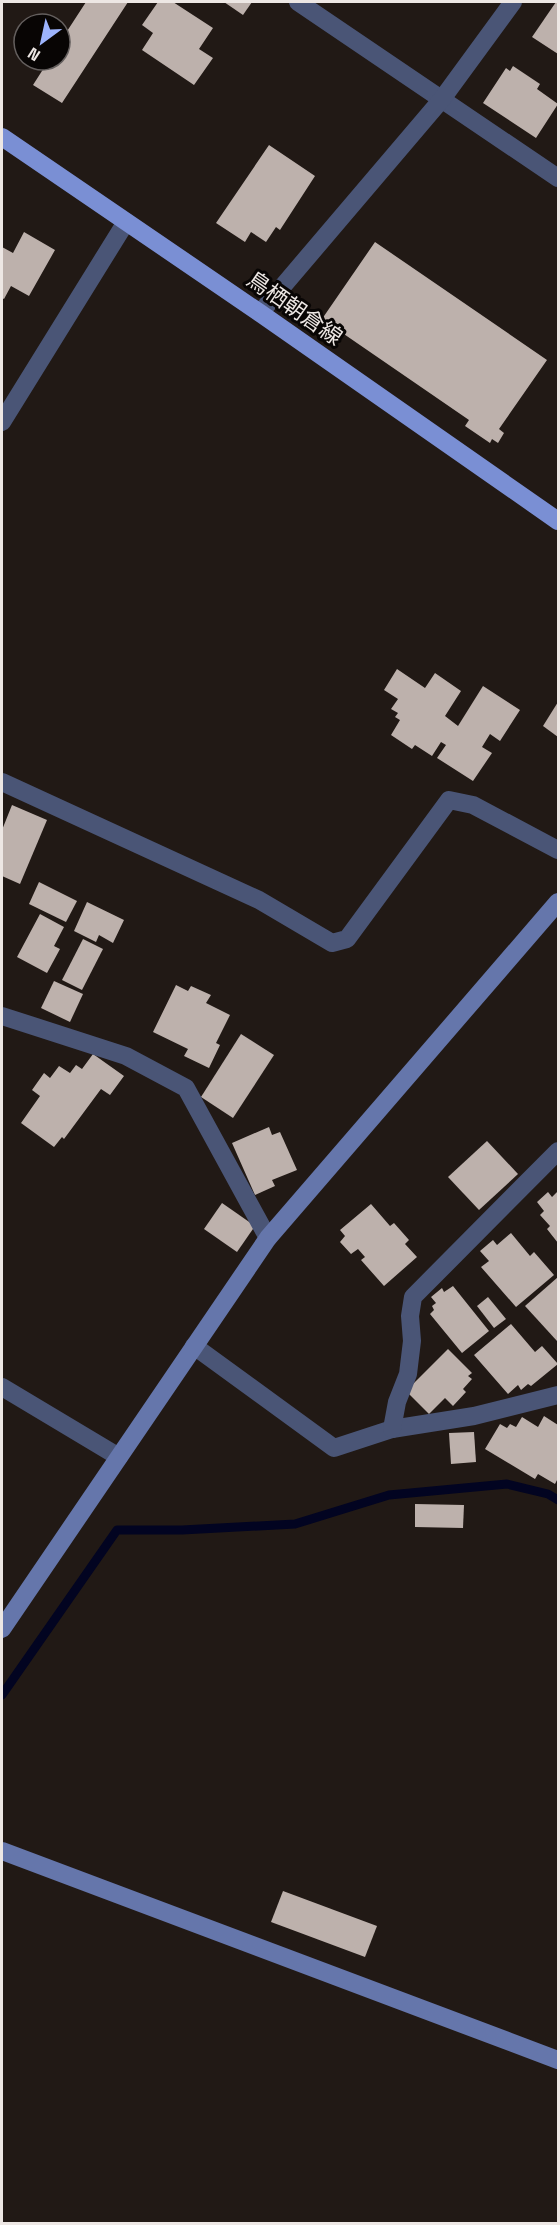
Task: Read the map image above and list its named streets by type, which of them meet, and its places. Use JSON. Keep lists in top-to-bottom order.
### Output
{
  "streets": {
    "main road": ["鳥栖朝倉線"]
  },
  "north": "bottom left"
}
